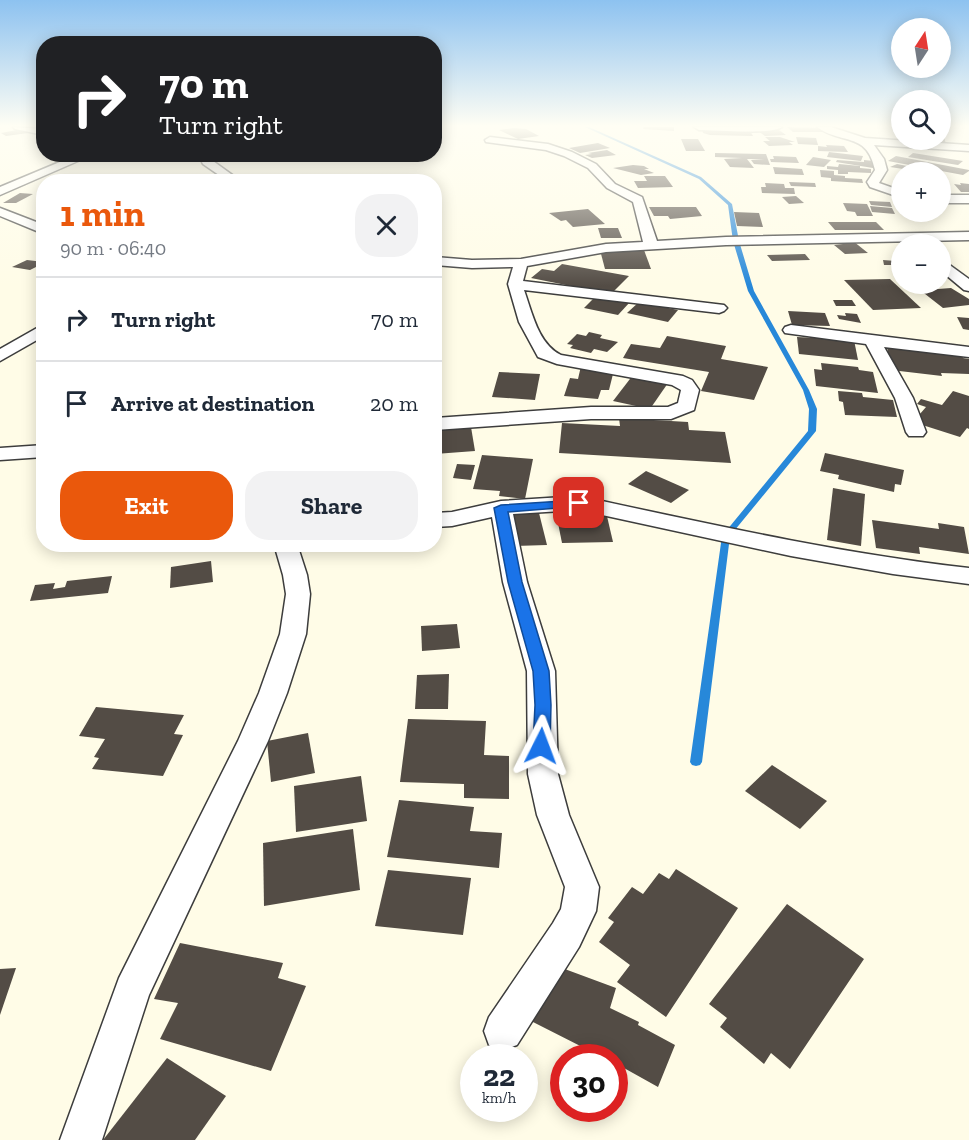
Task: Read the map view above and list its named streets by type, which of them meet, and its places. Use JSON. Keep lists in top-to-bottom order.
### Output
{
  "north": "top",
  "page": {
    "map_buttons": ["+", "−"],
    "turn": ["70 m", "Turn right"],
    "heading": ["1 min", "90 m · 06:40"],
    "list": [
      {
        "name": "Turn right",
        "value": "70 m"
      },
      {
        "name": "Arrive at destination",
        "value": "20 m"
      }
    ],
    "buttons": ["Exit", "Share"],
    "speed": "22 km/h",
    "limit": "30"
  }
}
